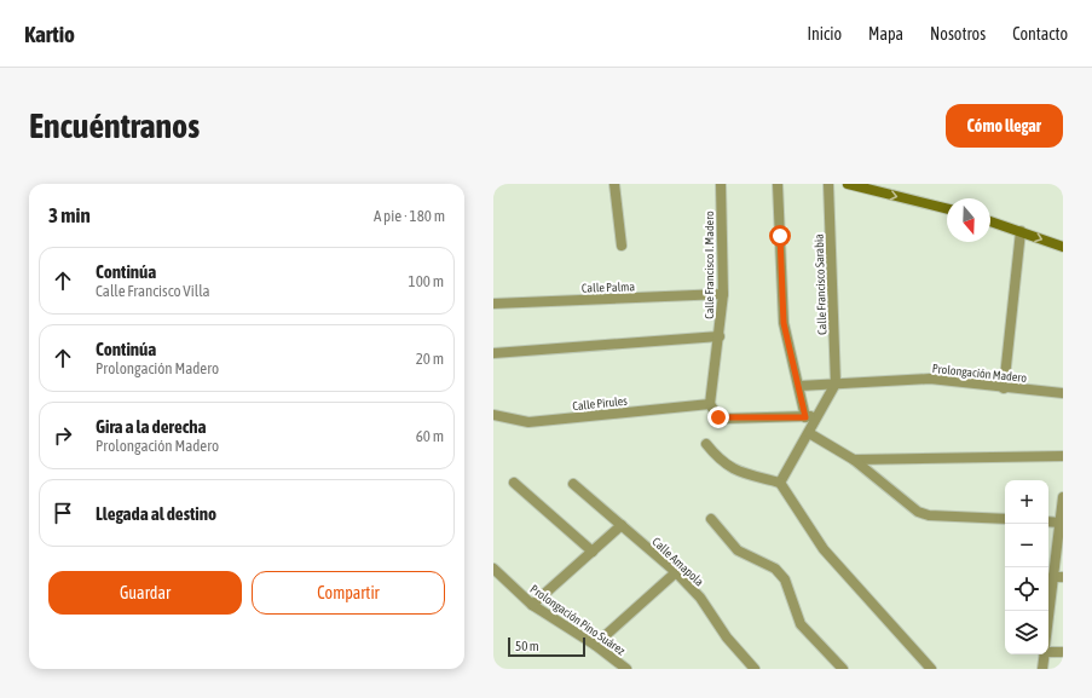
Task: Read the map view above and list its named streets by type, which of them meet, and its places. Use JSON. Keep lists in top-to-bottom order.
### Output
{
  "streets": {
    "street": [
      "Calle Francisco I. Madero",
      "Calle Francisco Sarabia",
      "Calle Palma",
      "Prolongación Madero",
      "Calle Pirules",
      "Calle Amapola",
      "Prolongación Pino Suárez"
    ]
  },
  "crossings": [
    ["Calle Francisco I. Madero", "Calle Palma"],
    ["Calle Francisco I. Madero", "Calle Pirules"],
    ["Calle Francisco Sarabia", "Prolongación Madero"]
  ],
  "scale_bar": "50 m",
  "north": "bottom",
  "page": {
    "header": "Kartio",
    "nav": [
      "Inicio",
      "Mapa",
      "Nosotros",
      "Contacto"
    ],
    "buttons": [
      "Cómo llegar",
      ["Guardar", "Compartir"]
    ],
    "title": "Encuéntranos",
    "heading": ["3 min", "A pie · 180 m"],
    "list": [
      ["Continúa", "Calle Francisco Villa", "100 m"],
      ["Continúa", "Prolongación Madero", "20 m"],
      ["Gira a la derecha", "Prolongación Madero", "60 m"],
      "Llegada al destino"
    ],
    "map_buttons": ["+", "−"],
    "scale": "50 m"
  }
}
